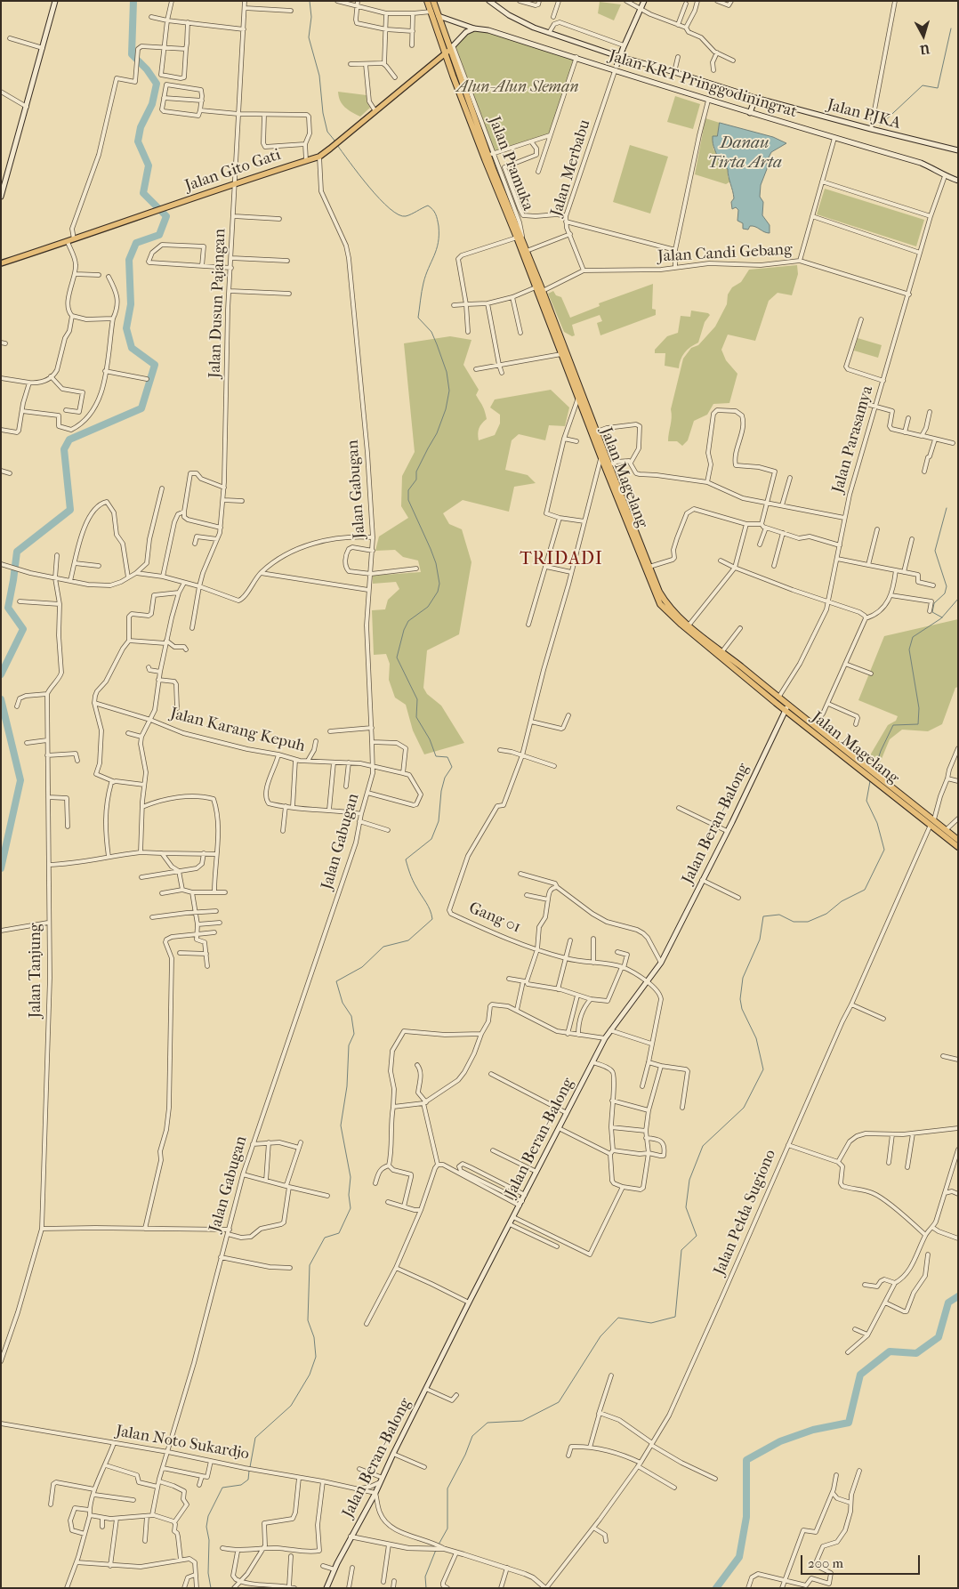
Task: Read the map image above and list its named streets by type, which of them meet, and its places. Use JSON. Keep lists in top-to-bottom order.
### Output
{
  "streets": {
    "highway": ["Jalan Magelang"],
    "main road": [
      "Jalan KRT Pringgodiningrat",
      "Jalan PJKA",
      "Jalan Gito Gati",
      "Jalan Beran-Balong"
    ],
    "street": [
      "Jalan Pramuka",
      "Jalan Merbabu",
      "Jalan Candi Gebang",
      "Jalan Dusun Pajangan",
      "Jalan Parasamya",
      "Jalan Gabugan",
      "Jalan Karang Kepuh",
      "Gang 01",
      "Jalan Tanjung",
      "Jalan Pelda Sugiono",
      "Jalan Noto Sukardjo"
    ]
  },
  "crossings": [
    ["Jalan KRT Pringgodiningrat", "Jalan Merbabu"],
    ["Jalan KRT Pringgodiningrat", "Jalan Parasamya"],
    ["Jalan KRT Pringgodiningrat", "Jalan Magelang"],
    ["Jalan Pramuka", "Jalan Merbabu"],
    ["Jalan Merbabu", "Jalan Candi Gebang"],
    ["Jalan Gito Gati", "Jalan Dusun Pajangan"],
    ["Jalan Gito Gati", "Jalan Magelang"],
    ["Jalan Gito Gati", "Jalan Gabugan"],
    ["Jalan Candi Gebang", "Jalan Parasamya"],
    ["Jalan Candi Gebang", "Jalan Magelang"],
    ["Jalan Parasamya", "Jalan Magelang"],
    ["Jalan Magelang", "Jalan Beran-Balong"],
    ["Jalan Magelang", "Jalan Pelda Sugiono"],
    ["Jalan Gabugan", "Jalan Karang Kepuh"],
    ["Jalan Gabugan", "Jalan Noto Sukardjo"],
    ["Jalan Beran-Balong", "Gang 01"],
    ["Jalan Beran-Balong", "Jalan Noto Sukardjo"]
  ],
  "districts": ["TRIDADI"],
  "water": ["Danau Tirta Arta"],
  "parks": ["Alun-Alun Sleman"],
  "scale_bar": "200 m",
  "north": "bottom"
}
